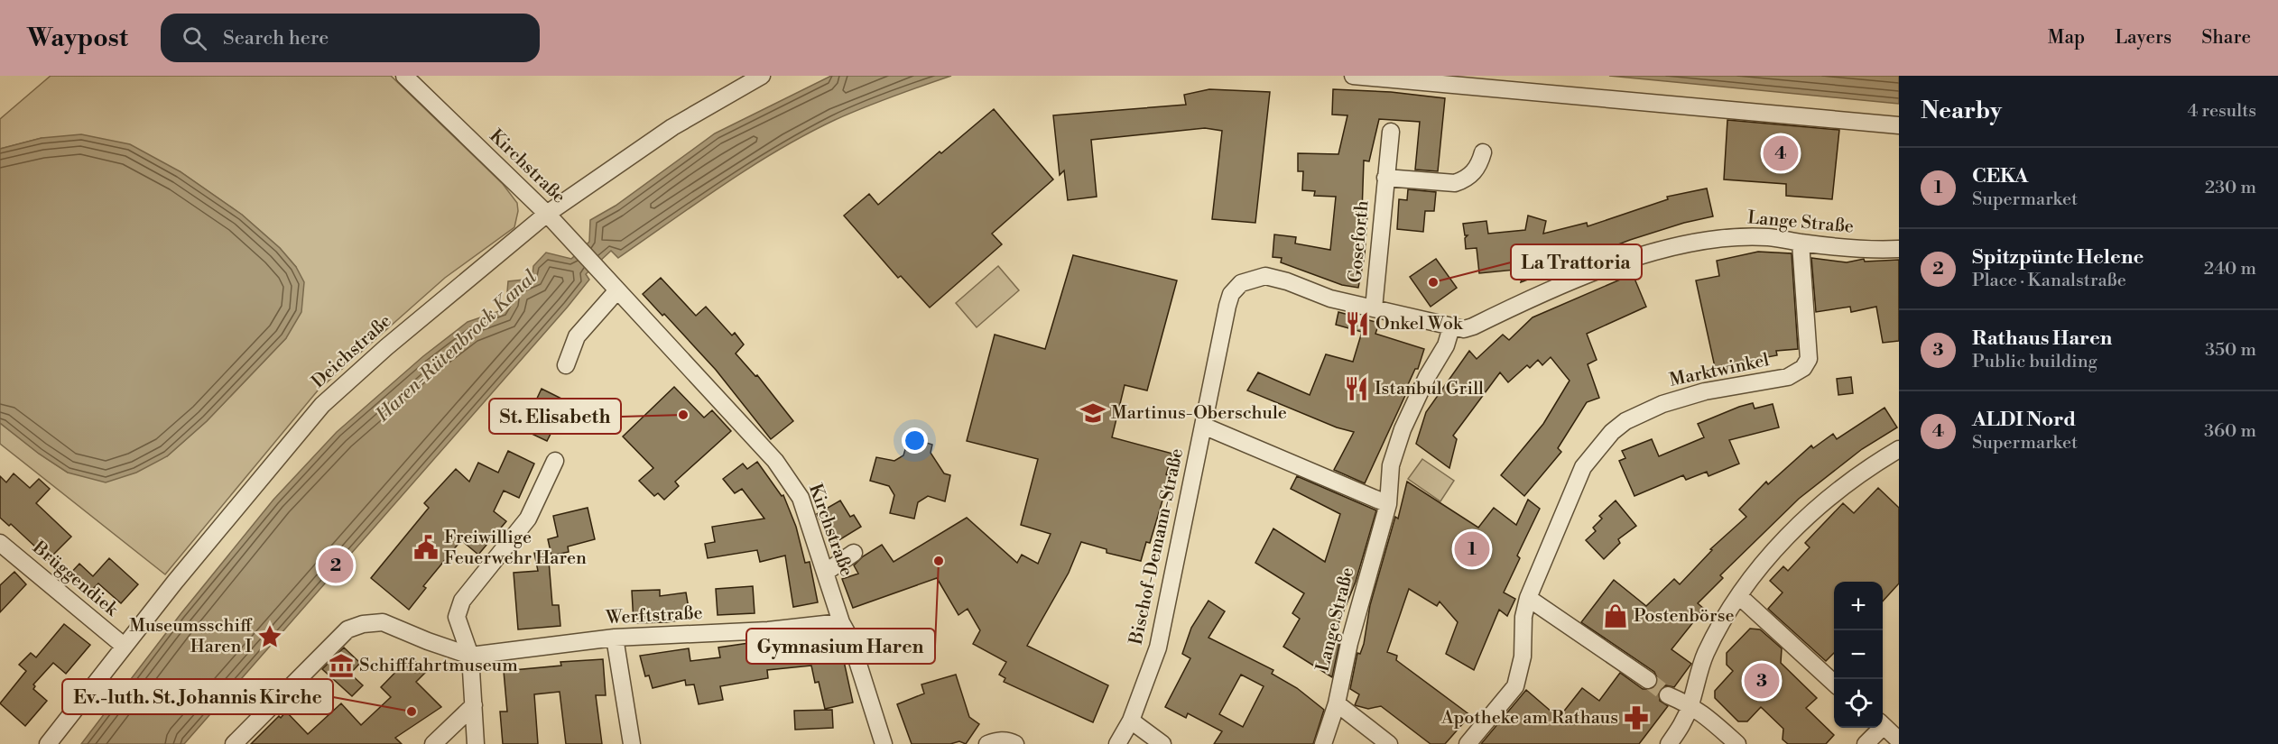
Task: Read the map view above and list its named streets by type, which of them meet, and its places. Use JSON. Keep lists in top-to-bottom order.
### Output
{
  "streets": {
    "street": [
      "Kirchstraße",
      "Lange Straße",
      "Goseforth",
      "Deichstraße",
      "Marktwinkel",
      "Bischof-Demann-Straße",
      "Brüggendiek",
      "Werftstraße"
    ]
  },
  "crossings": [
    ["Kirchstraße", "Deichstraße"],
    ["Kirchstraße", "Werftstraße"],
    ["Lange Straße", "Marktwinkel"],
    ["Lange Straße", "Bischof-Demann-Straße"],
    ["Goseforth", "Bischof-Demann-Straße"],
    ["Deichstraße", "Brüggendiek"]
  ],
  "water": ["Haren-Rütenbrock Kanal"],
  "places": {
    "other": [
      "La Trattoria",
      "St. Elisabeth",
      "Gymnasium Haren",
      "Ev.-luth. St. Johannis Kirche"
    ],
    "restaurant": ["Onkel Wok", "Istanbul Grill"],
    "school or university": ["Martinus-Oberschule"],
    "public building": ["Freiwillige Feuerwehr Haren"],
    "shop": ["Postenbörse"],
    "place": ["Museumsschiff Haren I"],
    "museum": ["Schifffahrtmuseum"],
    "pharmacy": ["Apotheke am Rathaus"]
  },
  "page": {
    "header": "Waypost",
    "search": "Search here",
    "nav": ["Map", "Layers", "Share"],
    "heading": ["Nearby", "4 results"],
    "pins": [
      "4",
      "1",
      "2",
      "3"
    ],
    "list": [
      {
        "mark": "1",
        "name": "CEKA",
        "note": "Supermarket",
        "value": "230 m"
      },
      {
        "mark": "2",
        "name": "Spitzpünte Helene",
        "note": "Place · Kanalstraße",
        "value": "240 m"
      },
      {
        "mark": "3",
        "name": "Rathaus Haren",
        "note": "Public building",
        "value": "350 m"
      },
      {
        "mark": "4",
        "name": "ALDI Nord",
        "note": "Supermarket",
        "value": "360 m"
      }
    ],
    "map_buttons": ["+", "−"]
  }
}
